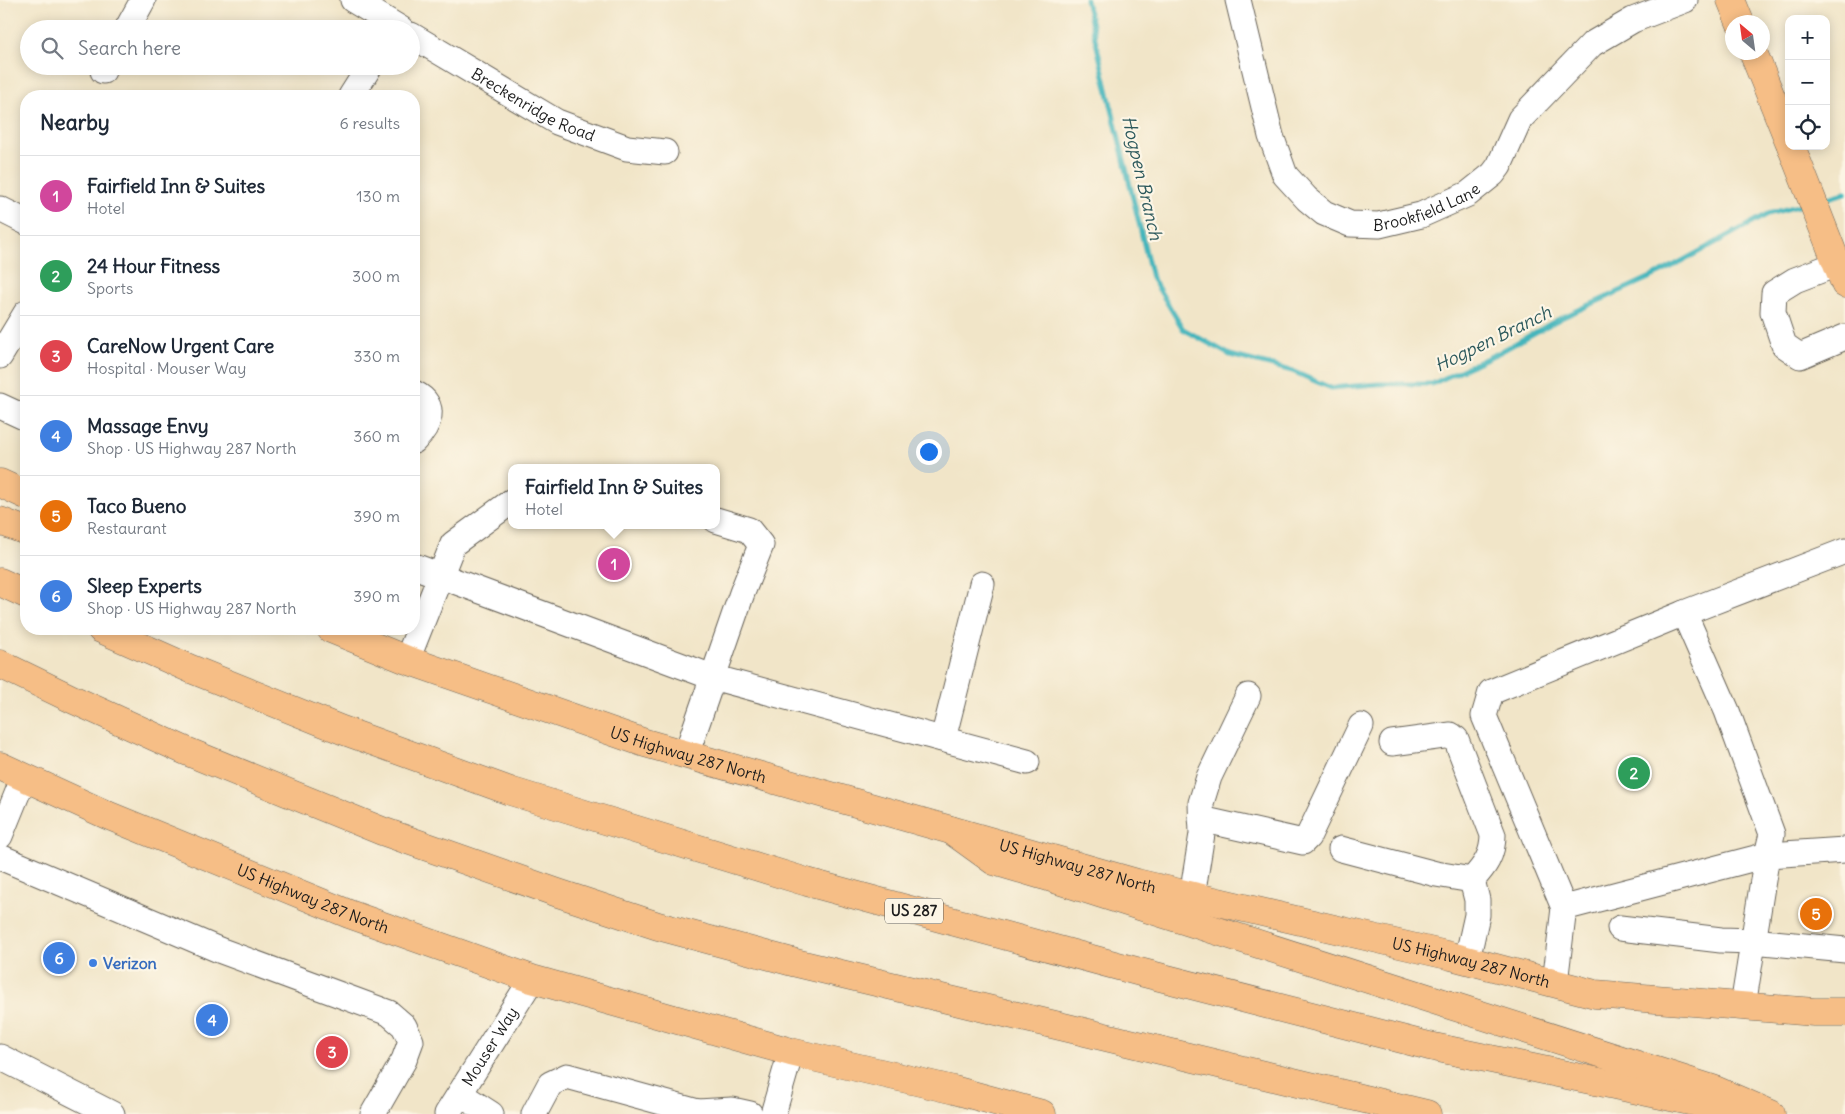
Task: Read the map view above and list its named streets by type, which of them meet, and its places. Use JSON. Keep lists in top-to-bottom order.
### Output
{
  "streets": {
    "main road": ["US Highway 287 North", "US 287"],
    "street": ["Breckenridge Road", "Brookfield Lane", "Mouser Way"]
  },
  "crossings": [
    ["US Highway 287 North", "Mouser Way"]
  ],
  "water": ["Hogpen Branch"],
  "places": ["Verizon"],
  "north": "top left",
  "page": {
    "map_buttons": ["+", "−"],
    "search": "Search here",
    "heading": ["Nearby", "6 results"],
    "list": [
      {
        "mark": "1",
        "name": "Fairfield Inn & Suites",
        "note": "Hotel",
        "value": "130 m"
      },
      {
        "mark": "2",
        "name": "24 Hour Fitness",
        "note": "Sports",
        "value": "300 m"
      },
      {
        "mark": "3",
        "name": "CareNow Urgent Care",
        "note": "Hospital · Mouser Way",
        "value": "330 m"
      },
      {
        "mark": "4",
        "name": "Massage Envy",
        "note": "Shop · US Highway 287 North",
        "value": "360 m"
      },
      {
        "mark": "5",
        "name": "Taco Bueno",
        "note": "Restaurant",
        "value": "390 m"
      },
      {
        "mark": "6",
        "name": "Sleep Experts",
        "note": "Shop · US Highway 287 North",
        "value": "390 m"
      }
    ],
    "popup": ["Fairfield Inn & Suites", "Hotel"],
    "pins": [
      "1",
      "2",
      "5",
      "6",
      "4",
      "3"
    ]
  }
}
